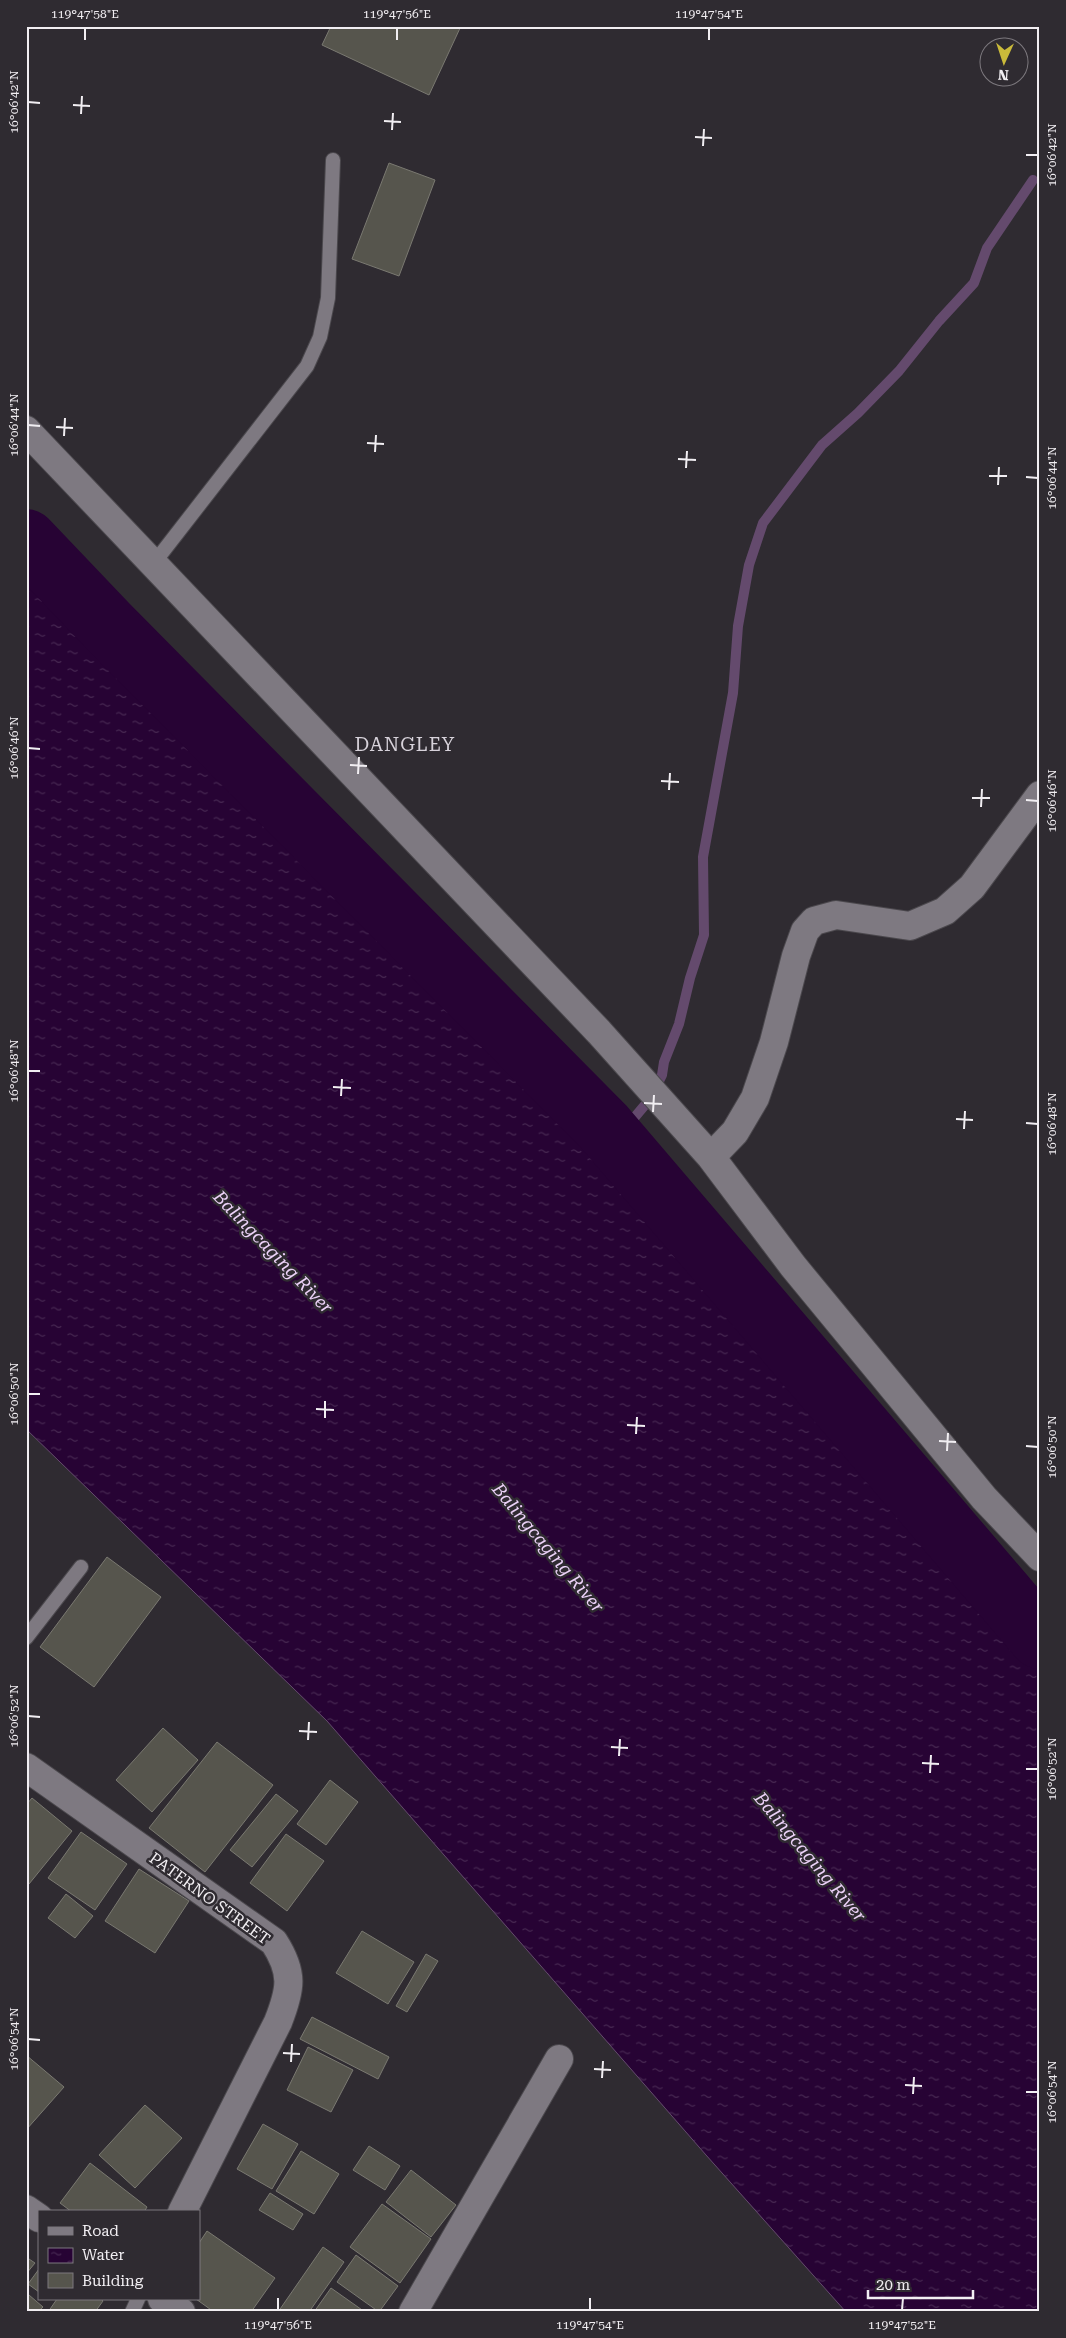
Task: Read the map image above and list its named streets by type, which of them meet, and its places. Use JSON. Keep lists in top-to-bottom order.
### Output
{
  "streets": {
    "street": ["PATERNO STREET"]
  },
  "districts": ["DANGLEY"],
  "water": ["Balingcaging River"],
  "legend": ["Road", "Water", "Building"],
  "scale_bar": "20 m",
  "north": "bottom",
  "coordinates": [
    "119°47'58\"E",
    "119°47'56\"E",
    "119°47'54\"E",
    "16°06'42\"N",
    "16°06'44\"N",
    "16°06'46\"N",
    "16°06'48\"N",
    "16°06'50\"N",
    "16°06'52\"N",
    "16°06'54\"N",
    "119°47'52\"E"
  ]
}
